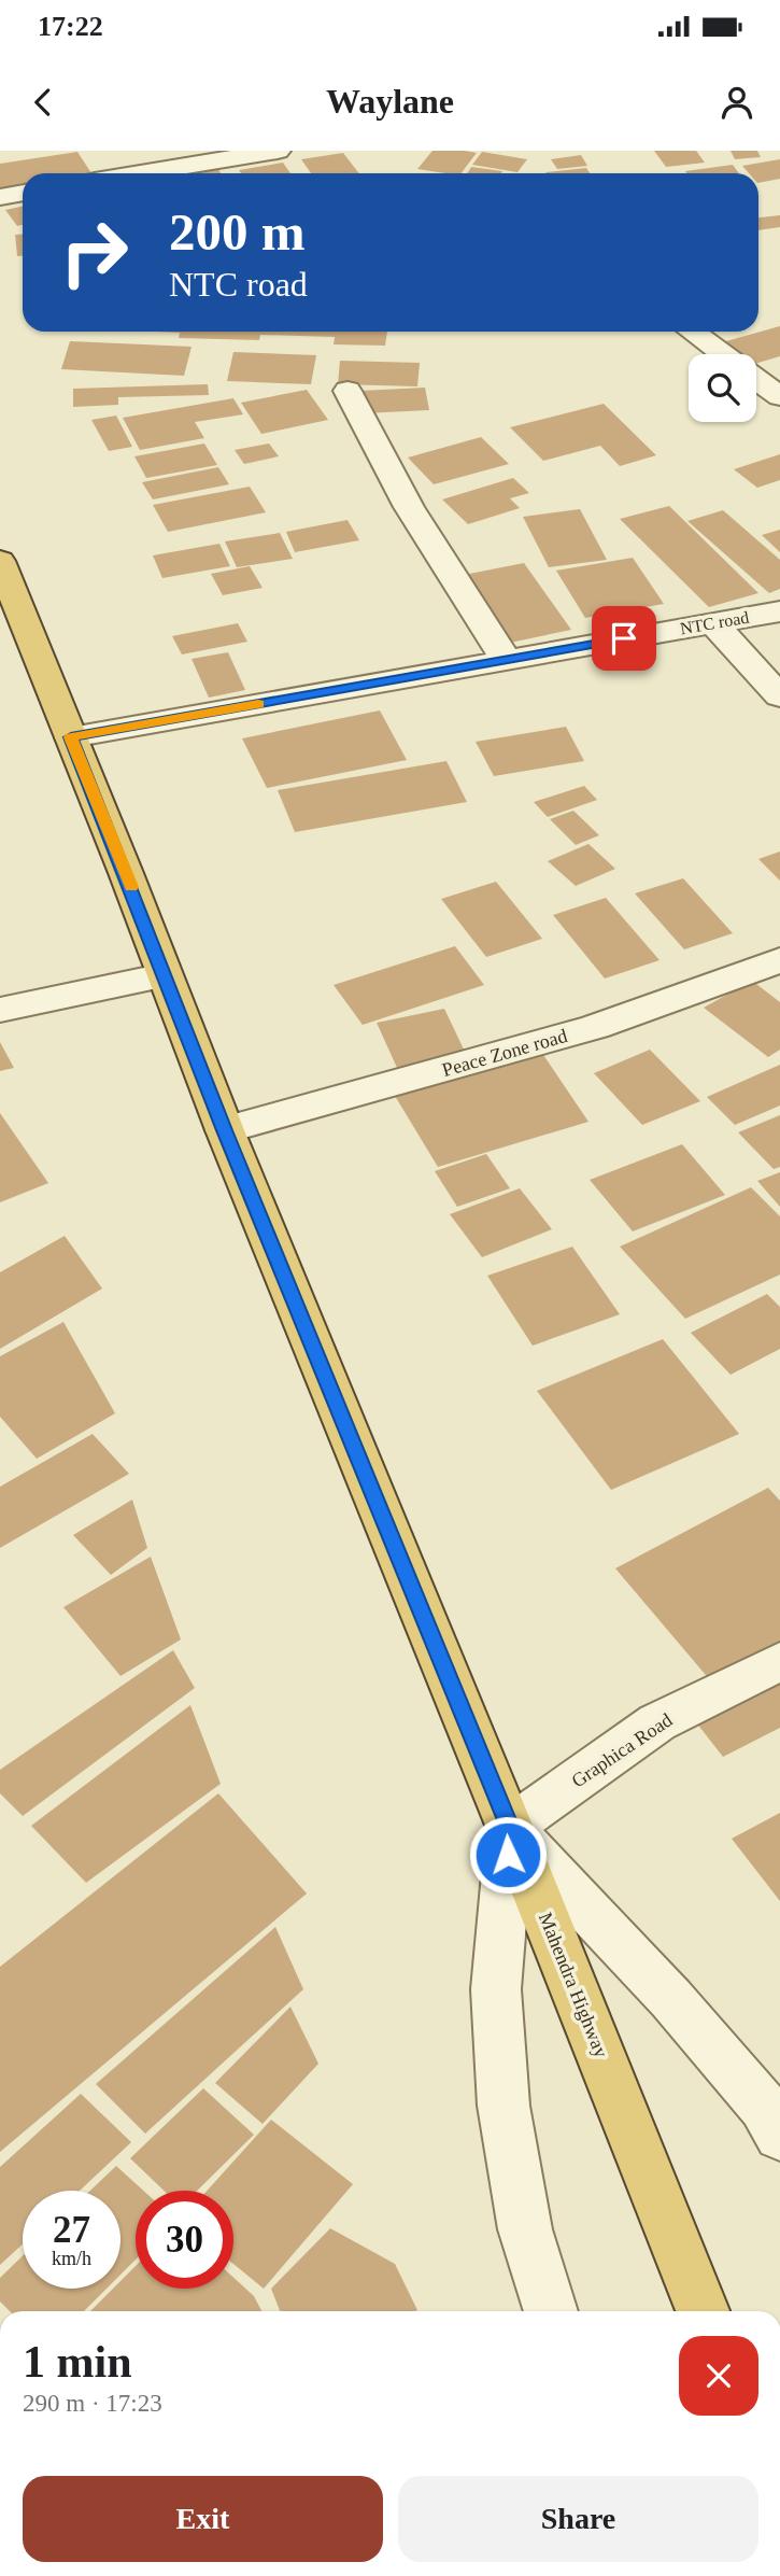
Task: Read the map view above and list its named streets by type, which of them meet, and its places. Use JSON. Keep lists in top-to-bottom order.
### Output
{
  "streets": {
    "highway": ["Mahendra Highway"],
    "street": ["NTC road", "Peace Zone road", "Graphica Road"]
  },
  "crossings": [
    ["NTC road", "Mahendra Highway"],
    ["Peace Zone road", "Mahendra Highway"],
    ["Graphica Road", "Mahendra Highway"]
  ],
  "page": {
    "status": "17:22",
    "header": "Waylane",
    "turn": ["200 m", "NTC road"],
    "speed": "27 km/h",
    "limit": "30",
    "heading": ["1 min", "290 m · 17:23"],
    "buttons": ["Exit", "Share"]
  }
}
